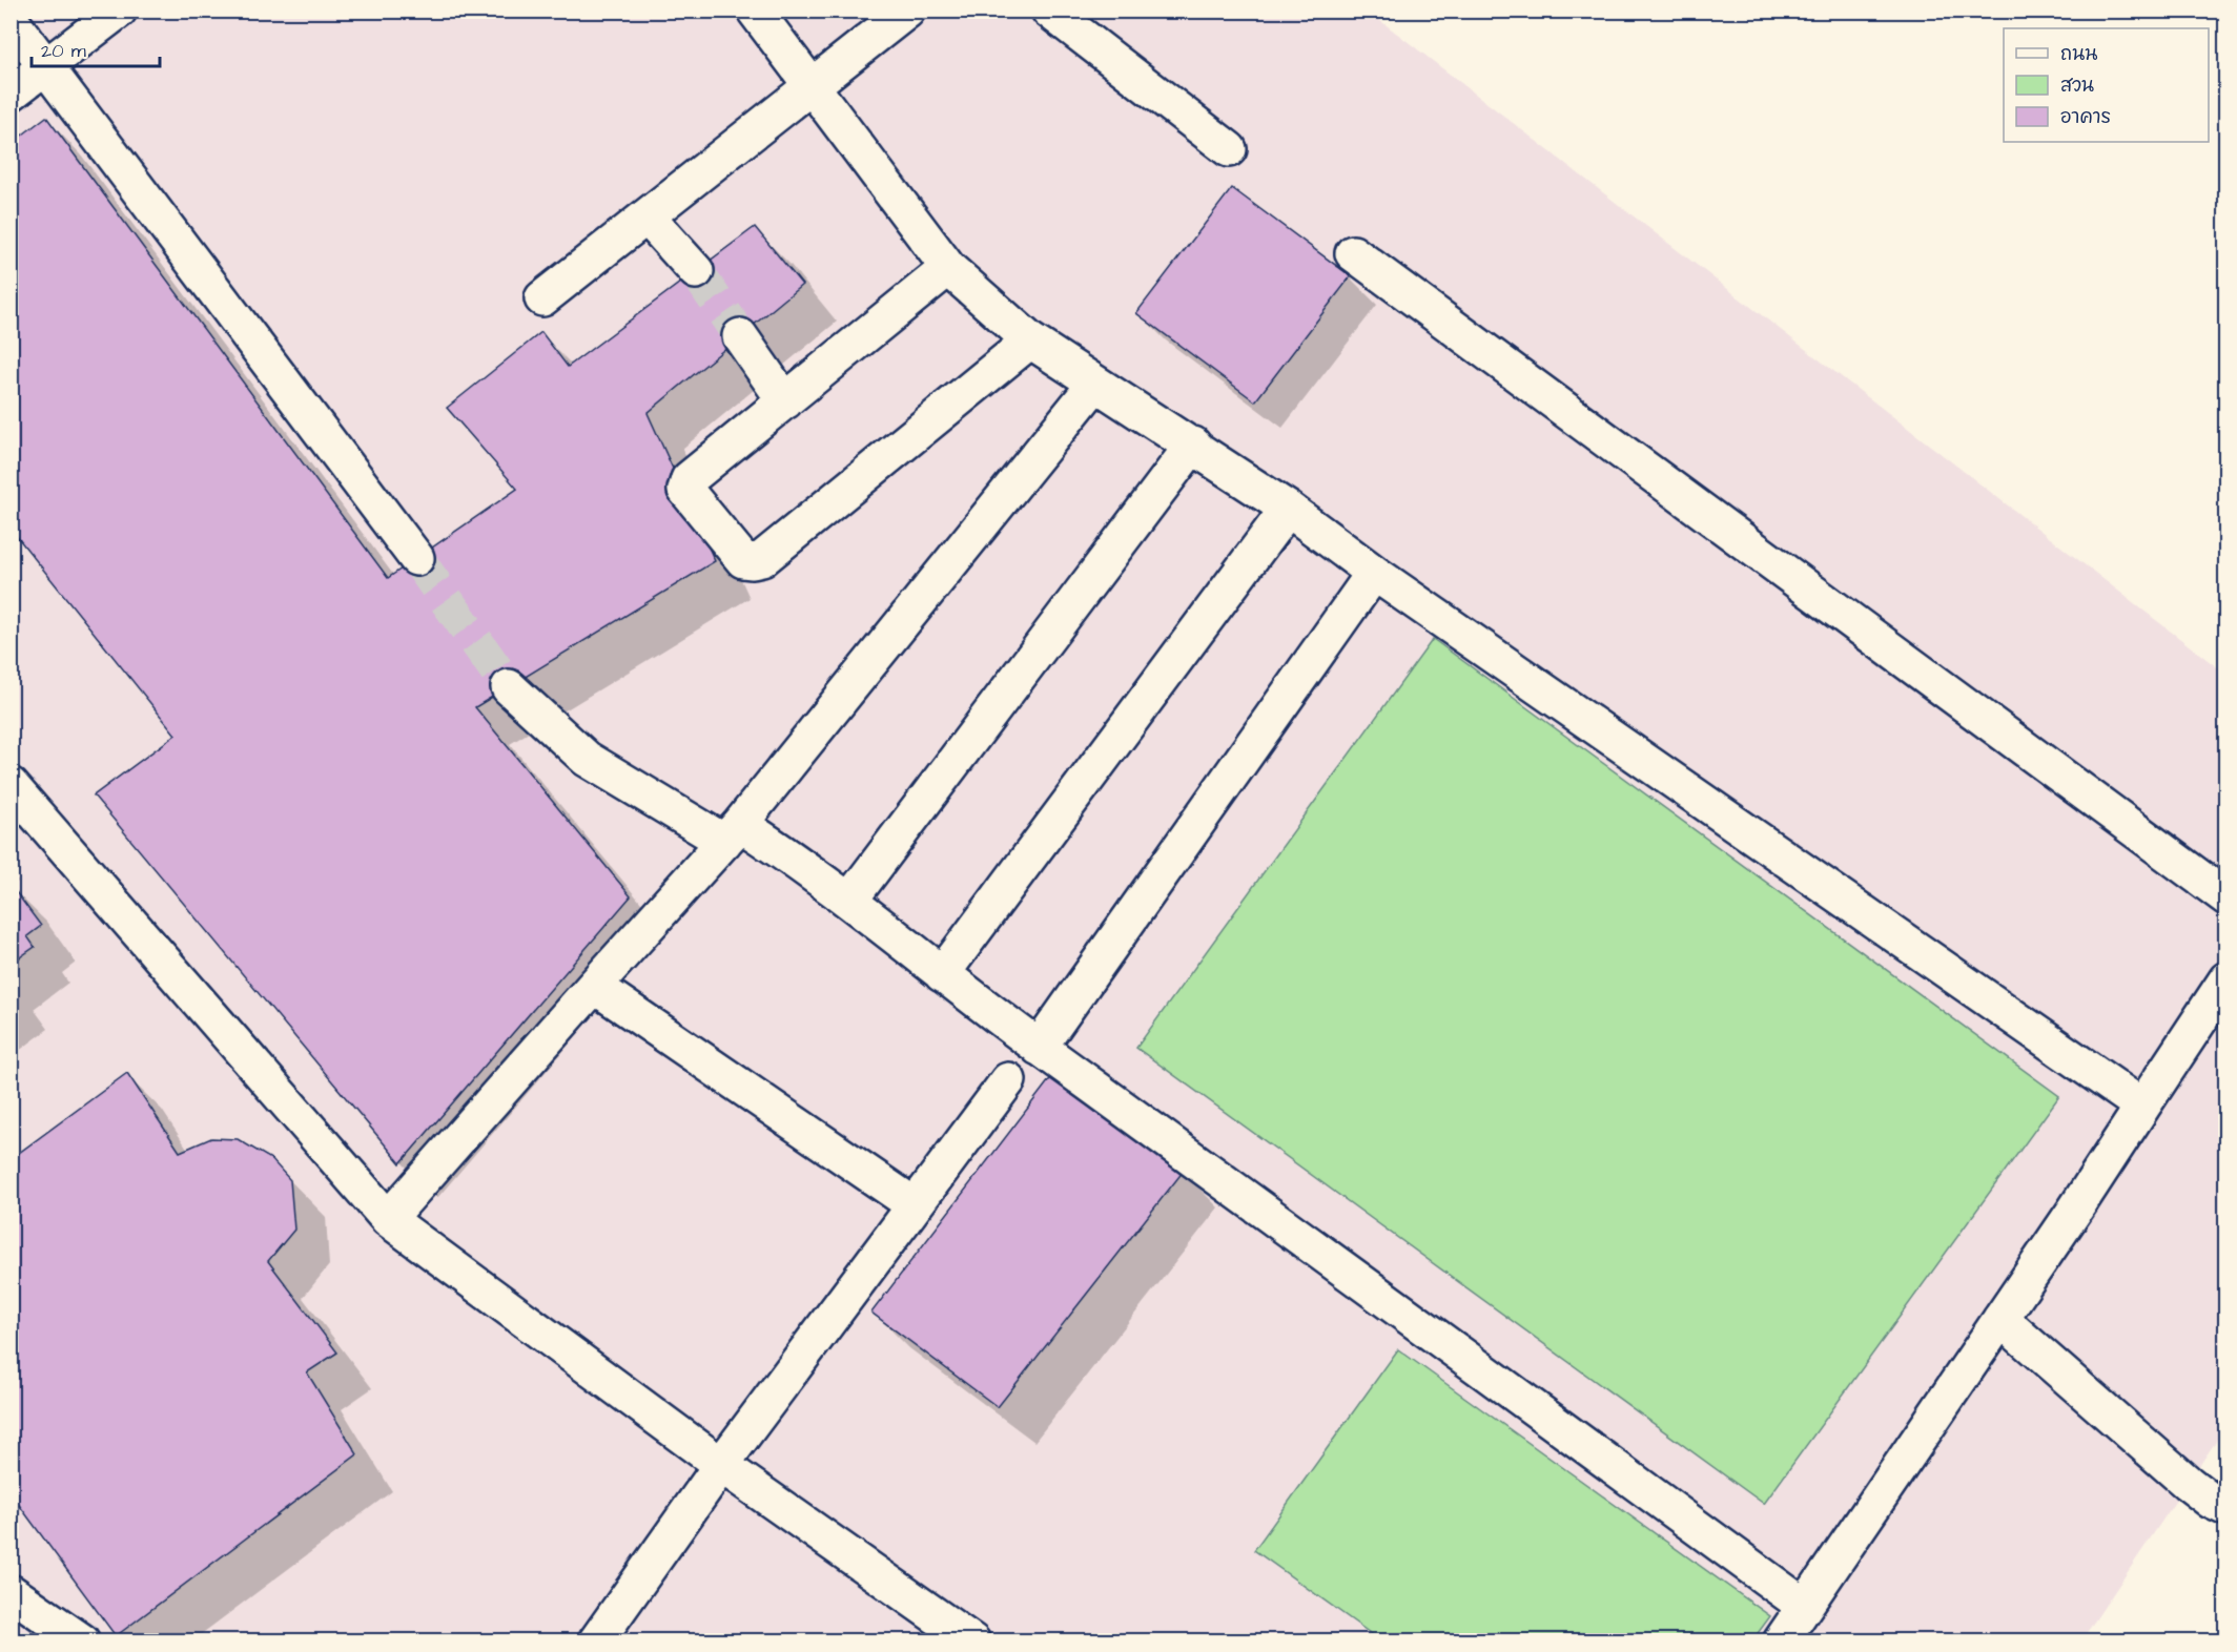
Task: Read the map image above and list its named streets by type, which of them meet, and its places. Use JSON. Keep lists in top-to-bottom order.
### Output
{
  "legend": ["ถนน", "สวน", "อาคาร"],
  "scale_bar": "20 m"
}
